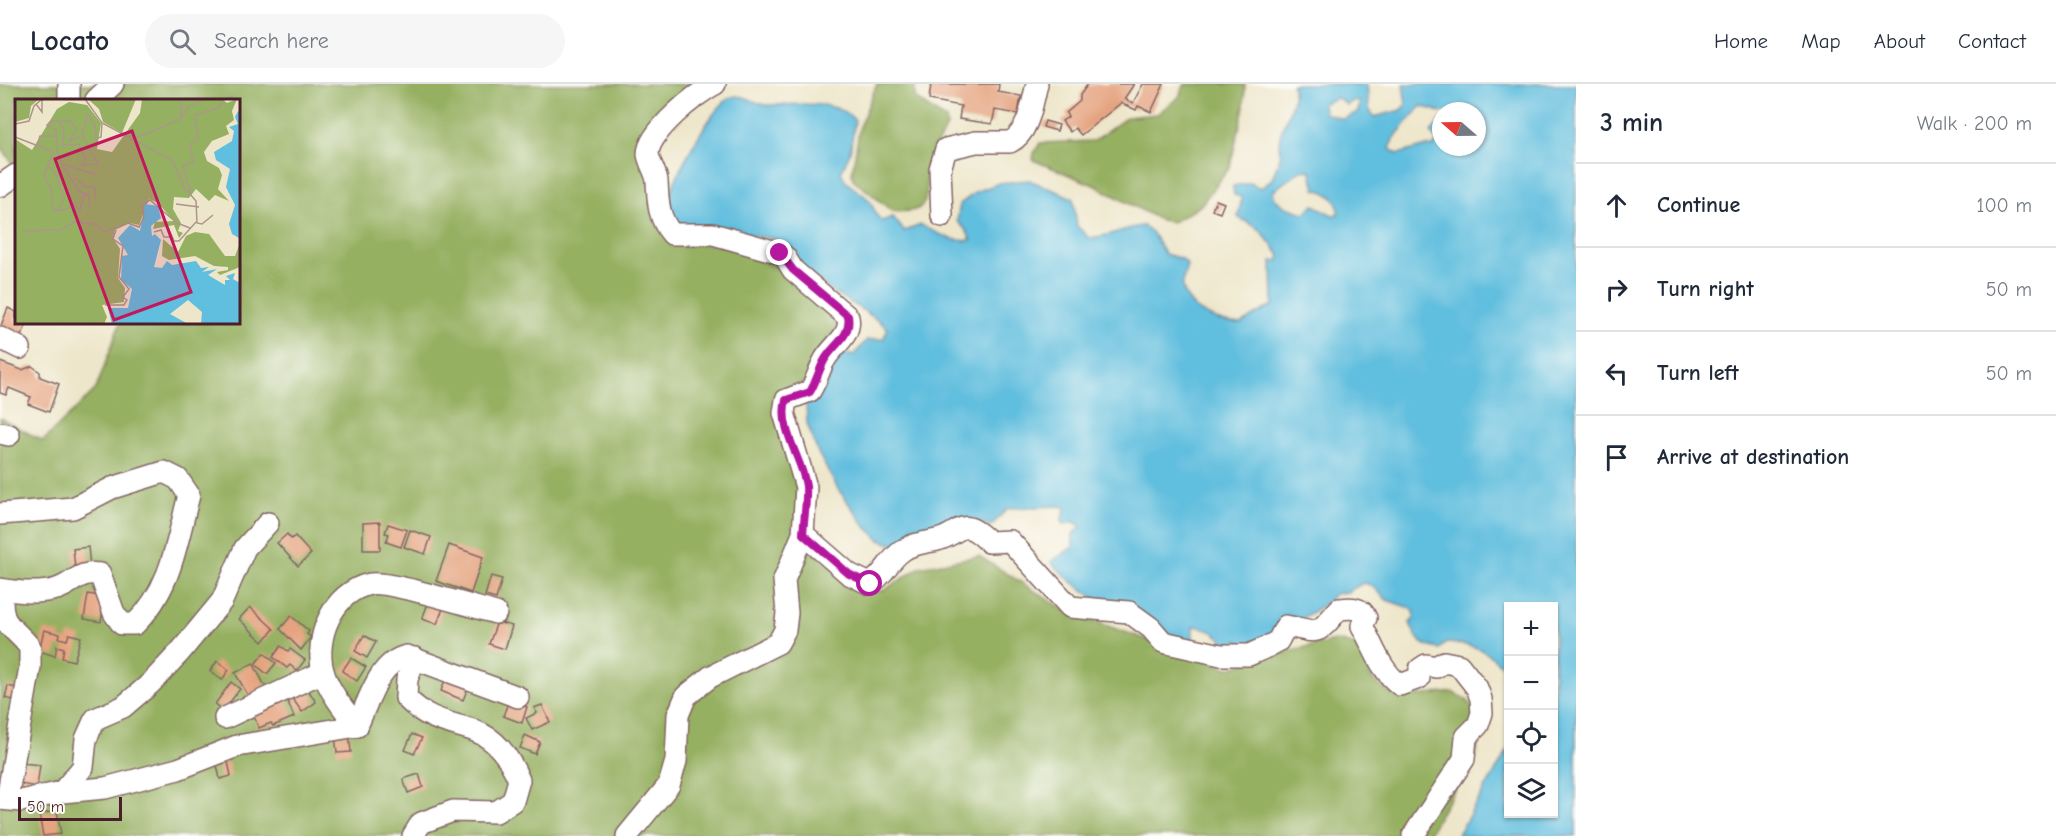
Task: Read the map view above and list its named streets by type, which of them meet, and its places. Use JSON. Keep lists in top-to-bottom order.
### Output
{
  "scale_bar": "50 m",
  "north": "left",
  "page": {
    "header": "Locato",
    "search": "Search here",
    "nav": [
      "Home",
      "Map",
      "About",
      "Contact"
    ],
    "heading": ["3 min", "Walk · 200 m"],
    "list": [
      ["Continue", "100 m"],
      ["Turn right", "50 m"],
      ["Turn left", "50 m"],
      "Arrive at destination"
    ],
    "map_buttons": ["+", "−"],
    "scale": "50 m"
  }
}
